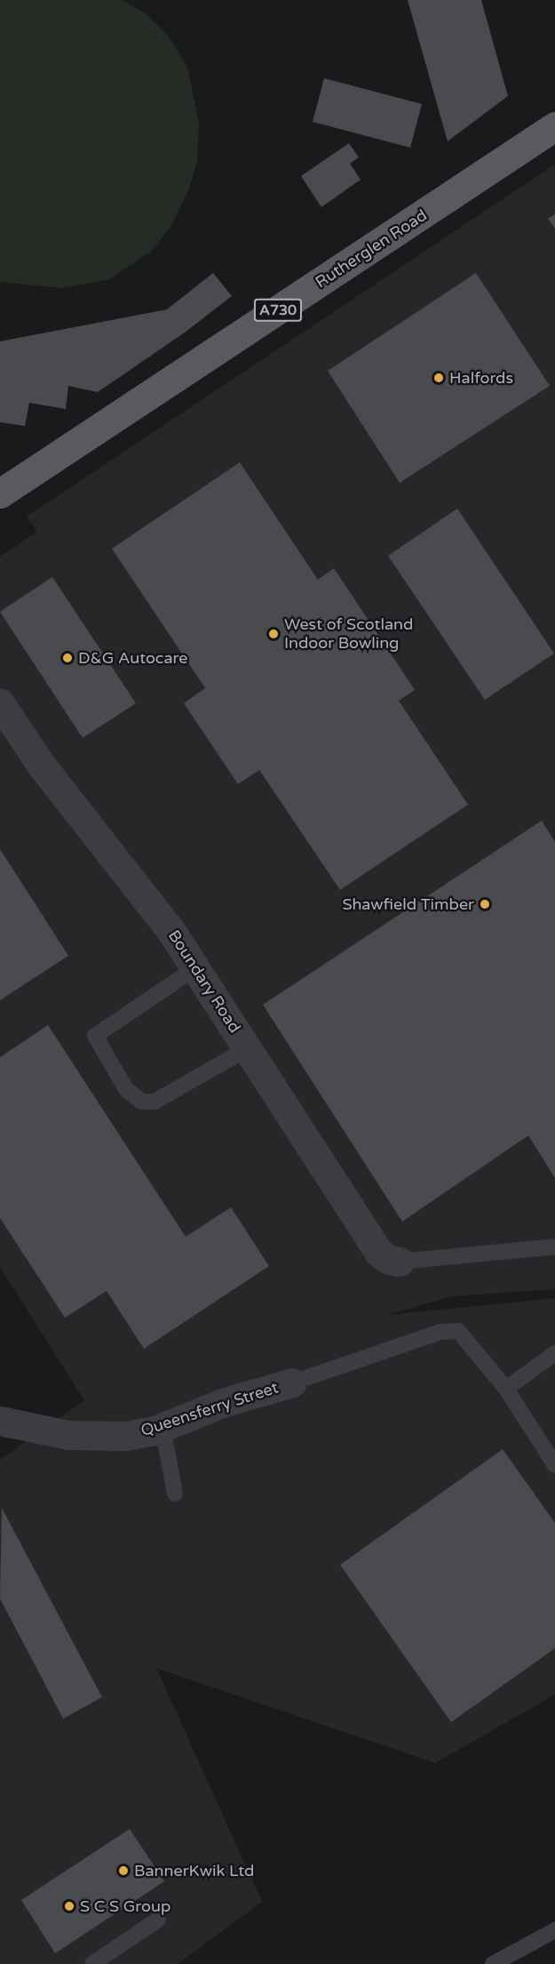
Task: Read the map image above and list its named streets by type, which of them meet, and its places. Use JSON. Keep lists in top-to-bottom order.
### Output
{
  "streets": {
    "main road": ["Rutherglen Road", "A730"],
    "street": ["Boundary Road", "Queensferry Street"]
  },
  "places": [
    "Halfords",
    "West of Scotland Indoor Bowling",
    "D&G Autocare",
    "Shawfield Timber",
    "BannerKwik Ltd",
    "S C S Group"
  ]
}
